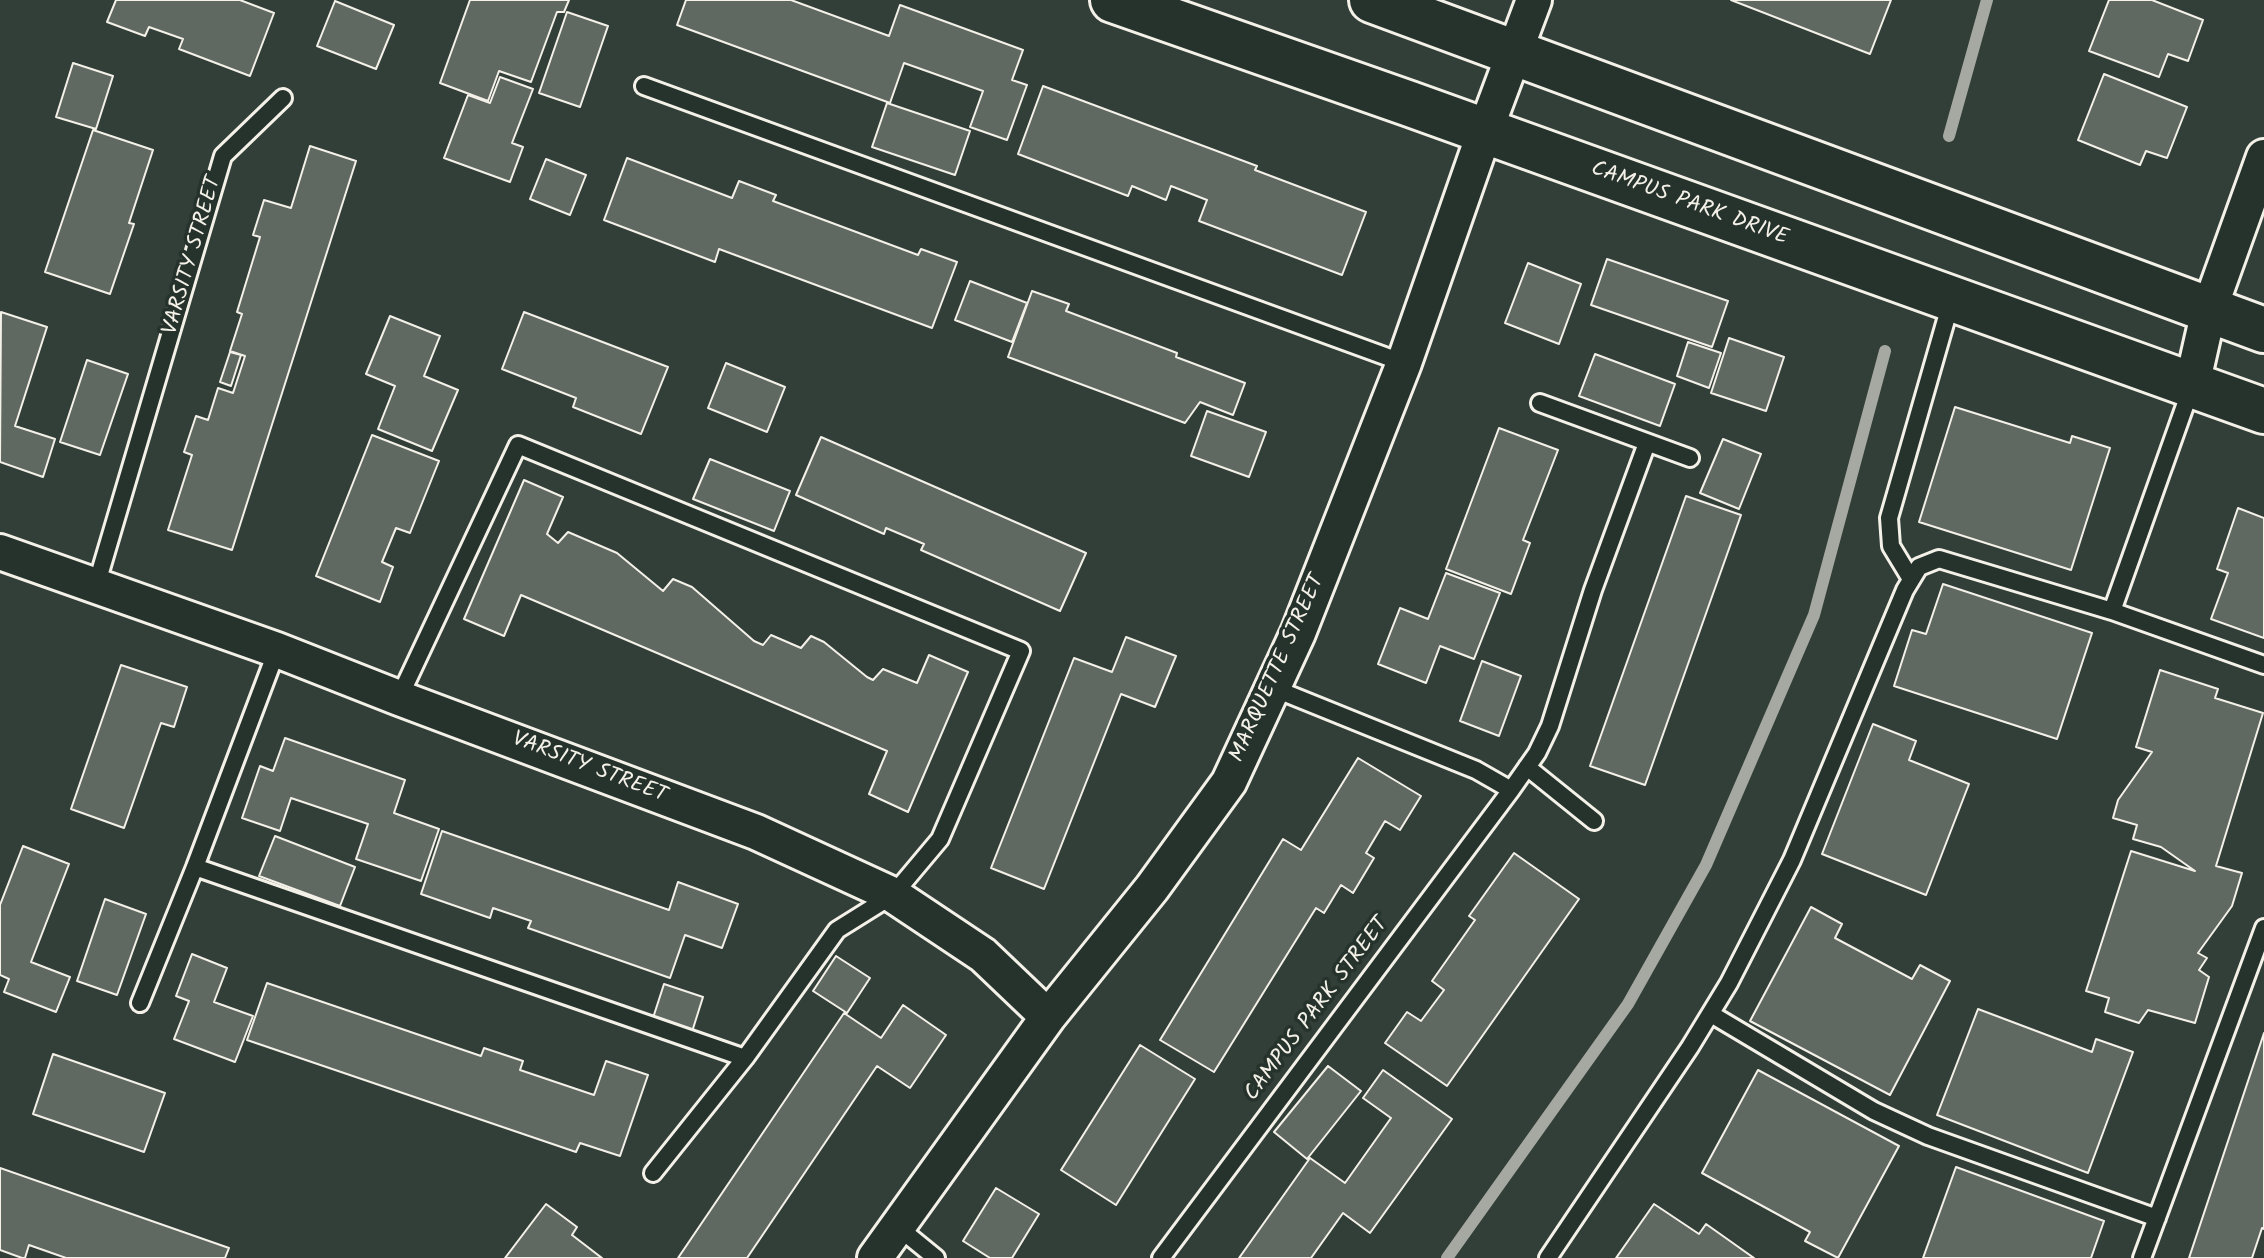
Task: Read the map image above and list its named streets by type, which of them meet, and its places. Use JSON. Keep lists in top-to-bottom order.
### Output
{
  "streets": {
    "street": ["CAMPUS PARK DRIVE", "VARSITY STREET", "MARQUETTE STREET"],
    "lane": ["CAMPUS PARK STREET"]
  },
  "crossings": [
    ["CAMPUS PARK DRIVE", "MARQUETTE STREET"],
    ["VARSITY STREET", "MARQUETTE STREET"]
  ]
}
